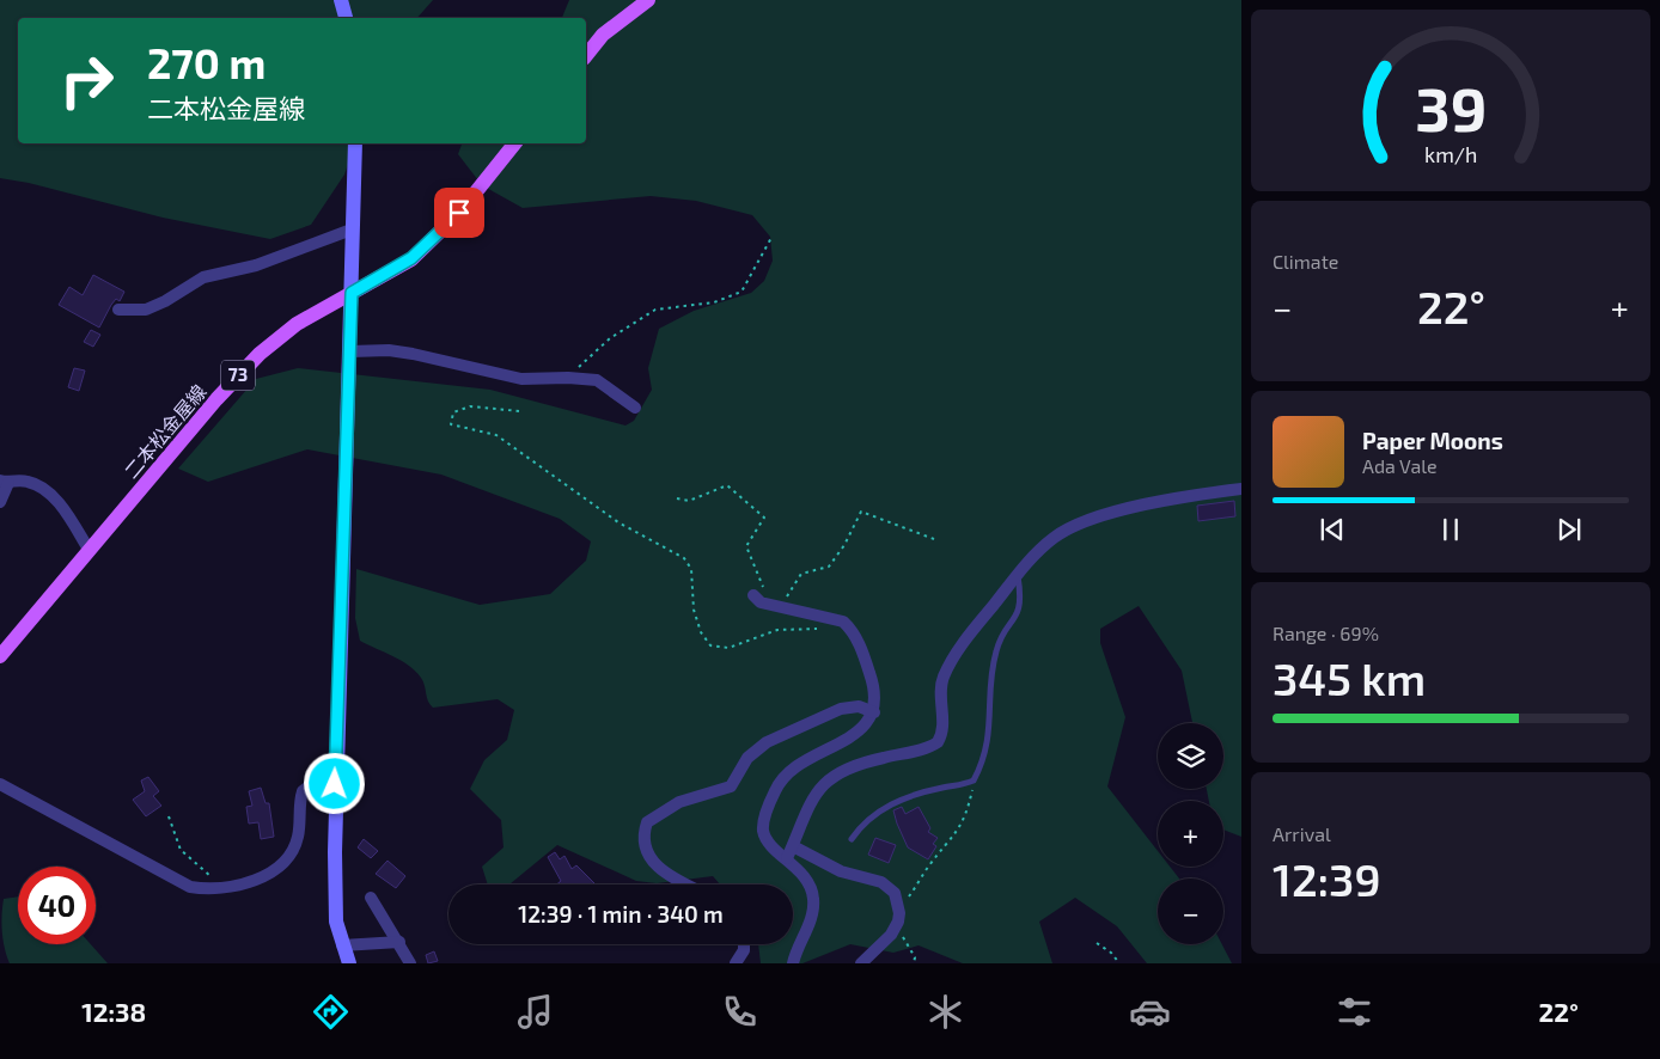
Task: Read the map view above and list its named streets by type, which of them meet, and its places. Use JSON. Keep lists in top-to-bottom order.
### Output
{
  "streets": {
    "main road": ["73", "二本松金屋線"]
  },
  "page": {
    "turn": ["270 m", "二本松金屋線"],
    "tile": [
      "Climate",
      ["Range · 69%", "345 km"],
      ["Arrival", "12:39"]
    ],
    "heat": ["−", "22°", "+"],
    "song": ["Paper Moons", "Ada Vale"],
    "map_buttons": ["+", "−"],
    "limit": "40",
    "trip": "12:39 · 1 min · 340 m",
    "tabs": ["12:38", "22°"],
    "gauge": ["39", "km/h"]
  }
}
